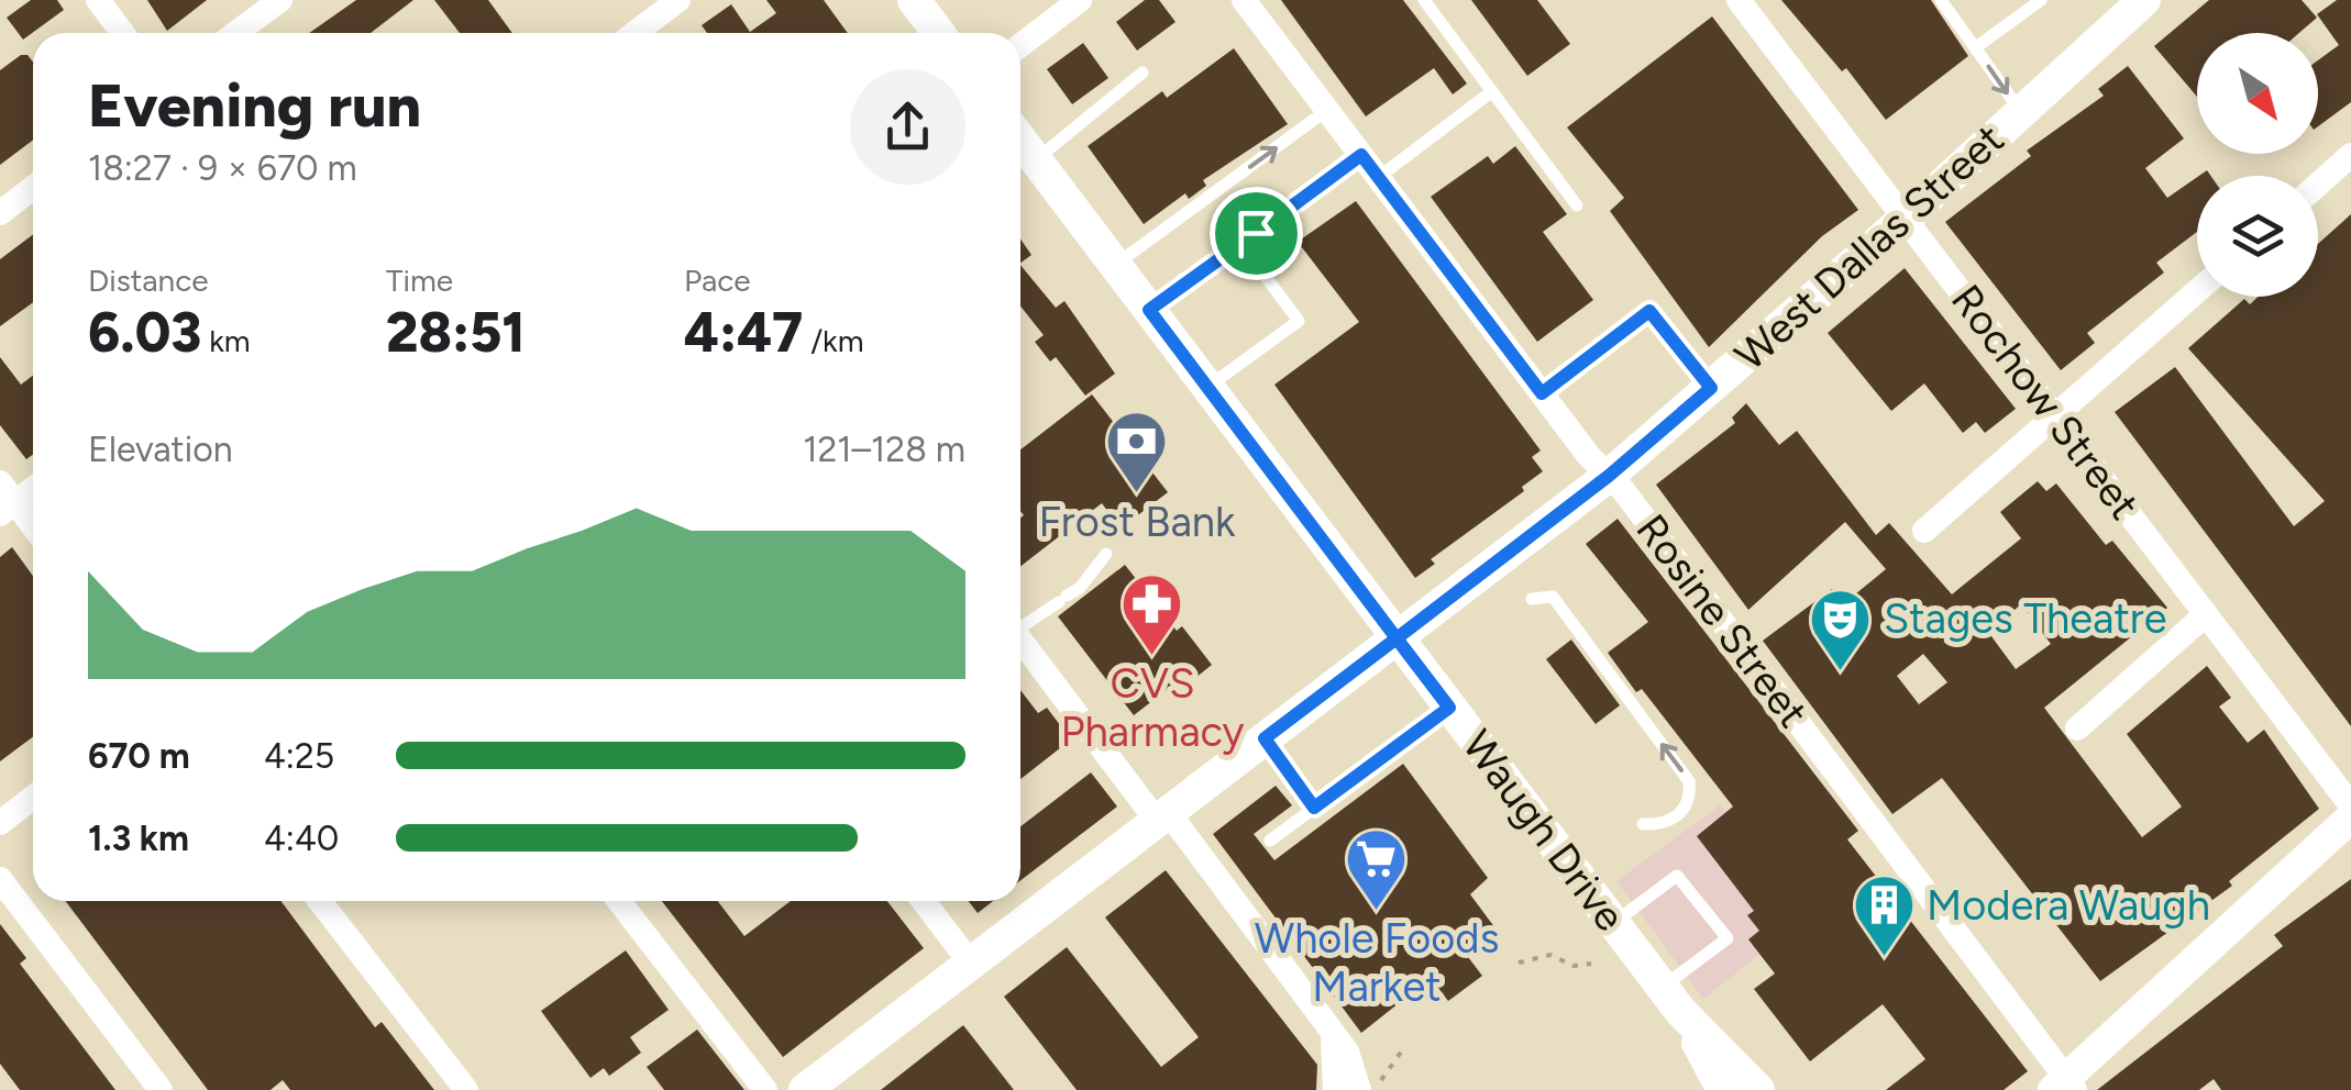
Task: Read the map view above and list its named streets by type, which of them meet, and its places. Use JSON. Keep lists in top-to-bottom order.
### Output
{
  "streets": {
    "main road": ["West Dallas Street", "Waugh Drive"],
    "street": ["Rochow Street", "Rosine Street"]
  },
  "crossings": [
    ["West Dallas Street", "Rochow Street"],
    ["West Dallas Street", "Rosine Street"],
    ["West Dallas Street", "Waugh Drive"]
  ],
  "places": {
    "bank": ["Frost Bank"],
    "pharmacy": ["CVS Pharmacy"],
    "theatre": ["Stages Theatre"],
    "supermarket": ["Whole Foods Market"],
    "building": ["Modera Waugh"]
  },
  "north": "bottom right",
  "page": {
    "heading": ["Evening run", "18:27 · 9 × 670 m"],
    "stats": [
      ["Distance", "6.03 km"],
      ["Time", "28:51"],
      ["Pace", "4:47 /km"]
    ],
    "chart": ["Elevation", "121–128 m"],
    "list": [
      {
        "name": "670 m",
        "note": "4:25"
      },
      {
        "name": "1.3 km",
        "note": "4:40"
      }
    ]
  }
}
